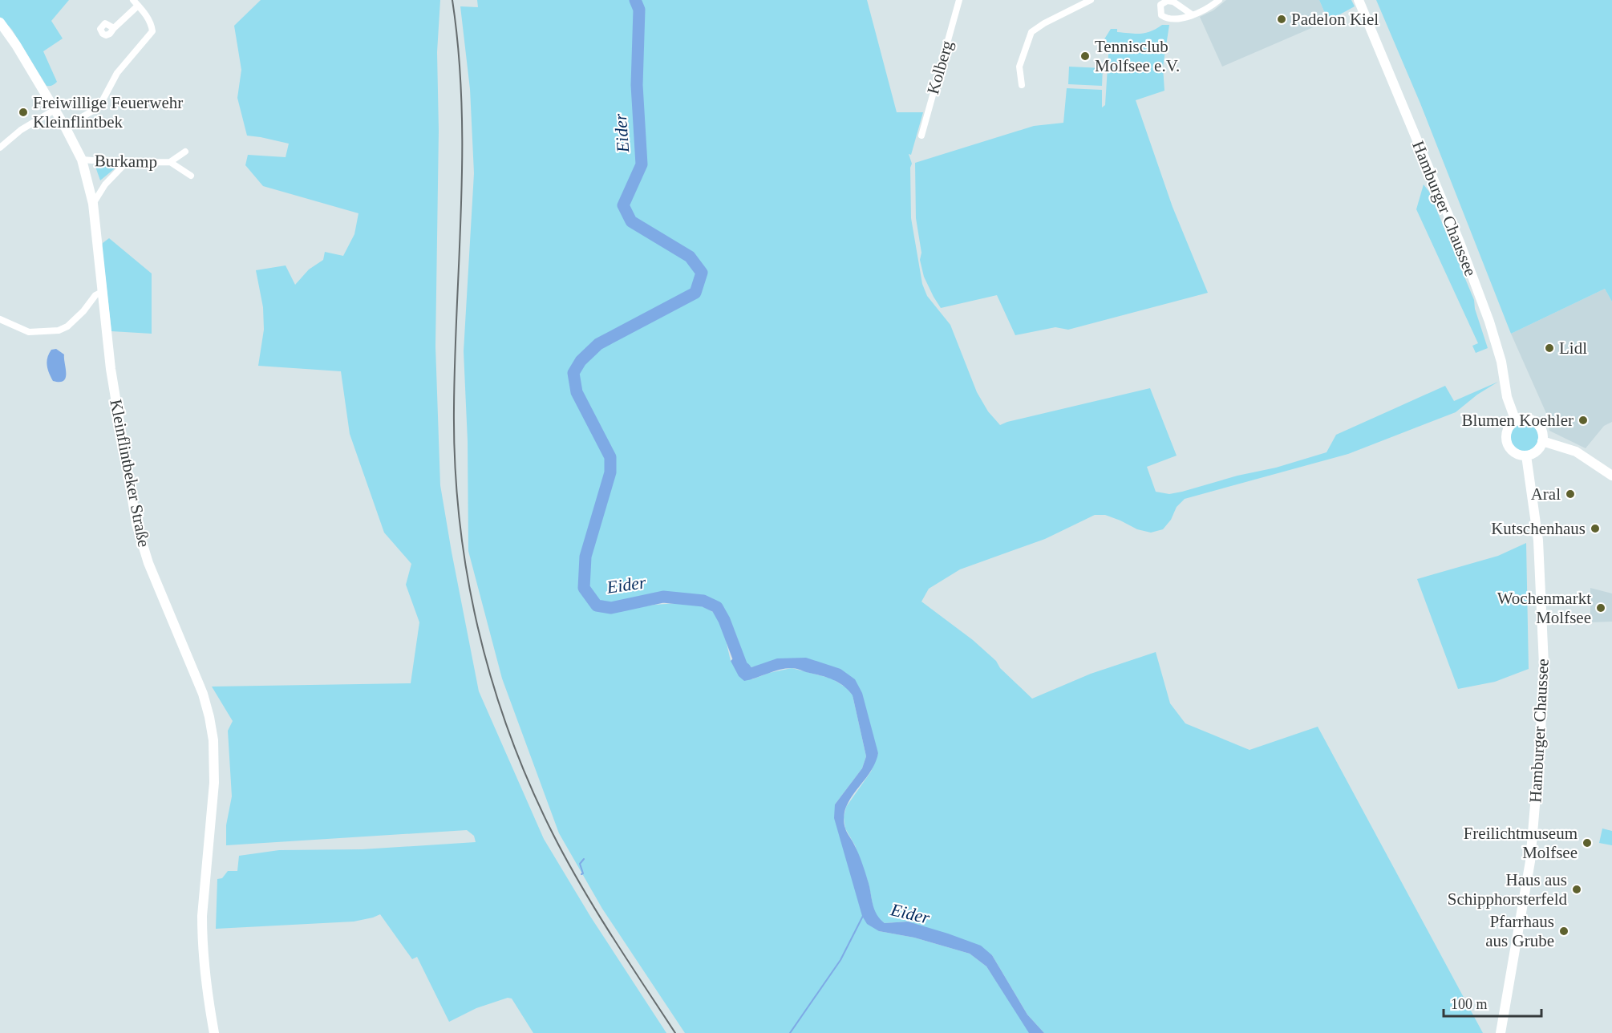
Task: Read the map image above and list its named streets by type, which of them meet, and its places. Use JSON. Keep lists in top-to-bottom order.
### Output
{
  "streets": {
    "main road": ["Hamburger Chaussee", "Kleinflintbeker Straße"],
    "street": ["Kolberg", "Burkamp"]
  },
  "crossings": [
    ["Burkamp", "Kleinflintbeker Straße"]
  ],
  "water": ["Eider"],
  "places": [
    "Padelon Kiel",
    "Tennisclub Molfsee e.V.",
    "Freiwillige Feuerwehr Kleinflintbek",
    "Lidl",
    "Blumen Koehler",
    "Aral",
    "Kutschenhaus",
    "Wochenmarkt Molfsee",
    "Freilichtmuseum Molfsee",
    "Haus aus Schipphorsterfeld",
    "Pfarrhaus aus Grube"
  ],
  "scale_bar": "100 m"
}
